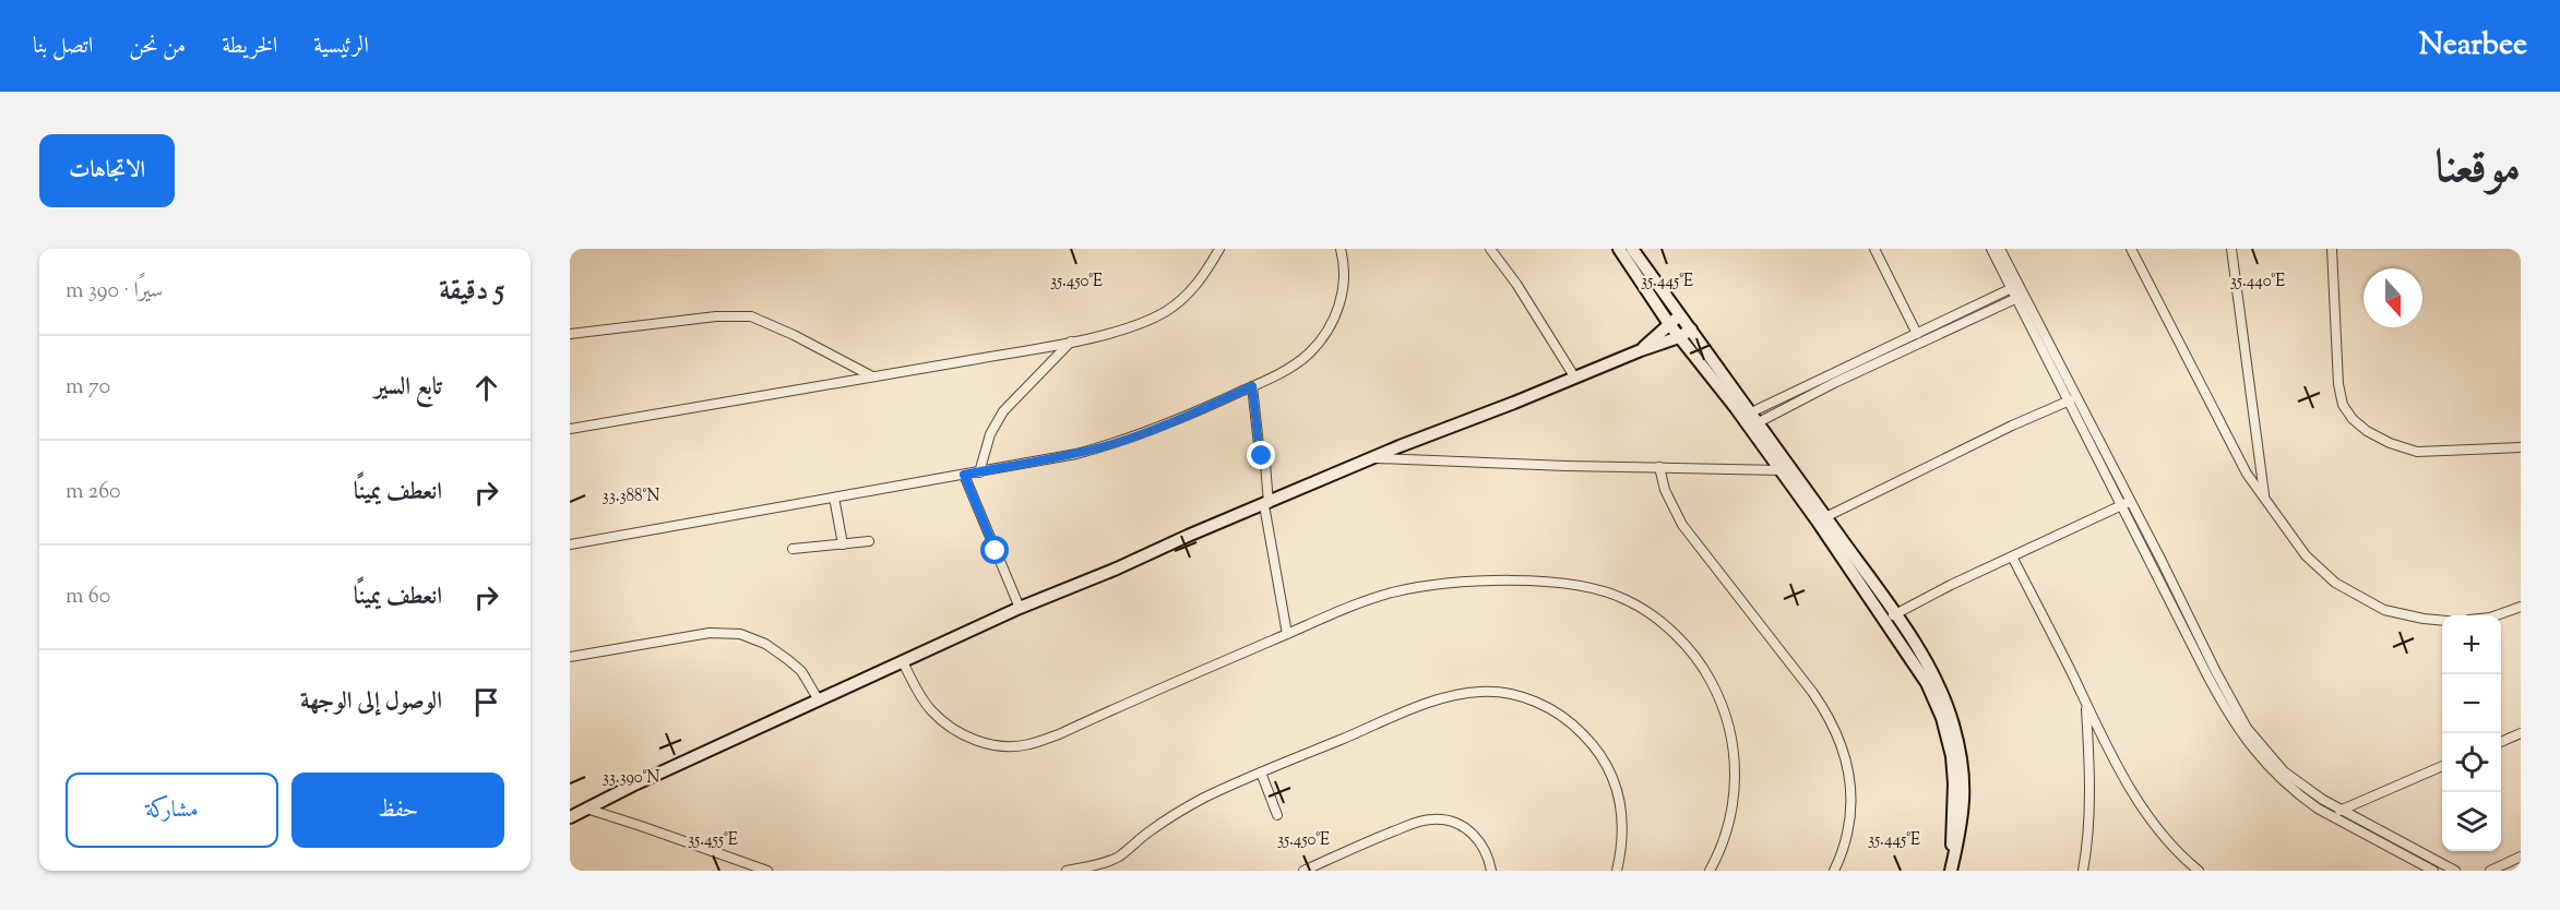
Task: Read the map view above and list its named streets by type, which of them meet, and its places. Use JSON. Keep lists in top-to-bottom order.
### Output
{
  "north": "bottom",
  "page": {
    "header": "Nearbee",
    "nav": [
      "الرئيسية",
      "الخريطة",
      "من نحن",
      "اتصل بنا"
    ],
    "title": "موقعنا",
    "buttons": [
      "الاتجاهات",
      ["حفظ", "مشاركة"]
    ],
    "heading": ["5 دقيقة", "سيرًا · 390 m"],
    "list": [
      ["تابع السير", "70 m"],
      ["انعطف يمينًا", "260 m"],
      ["انعطف يمينًا", "60 m"],
      "الوصول إلى الوجهة"
    ],
    "map_buttons": ["+", "−"]
  },
  "coordinates": [
    "35.450°E",
    "35.445°E",
    "35.440°E",
    "33.388°N",
    "33.390°N",
    "35.455°E"
  ]
}
